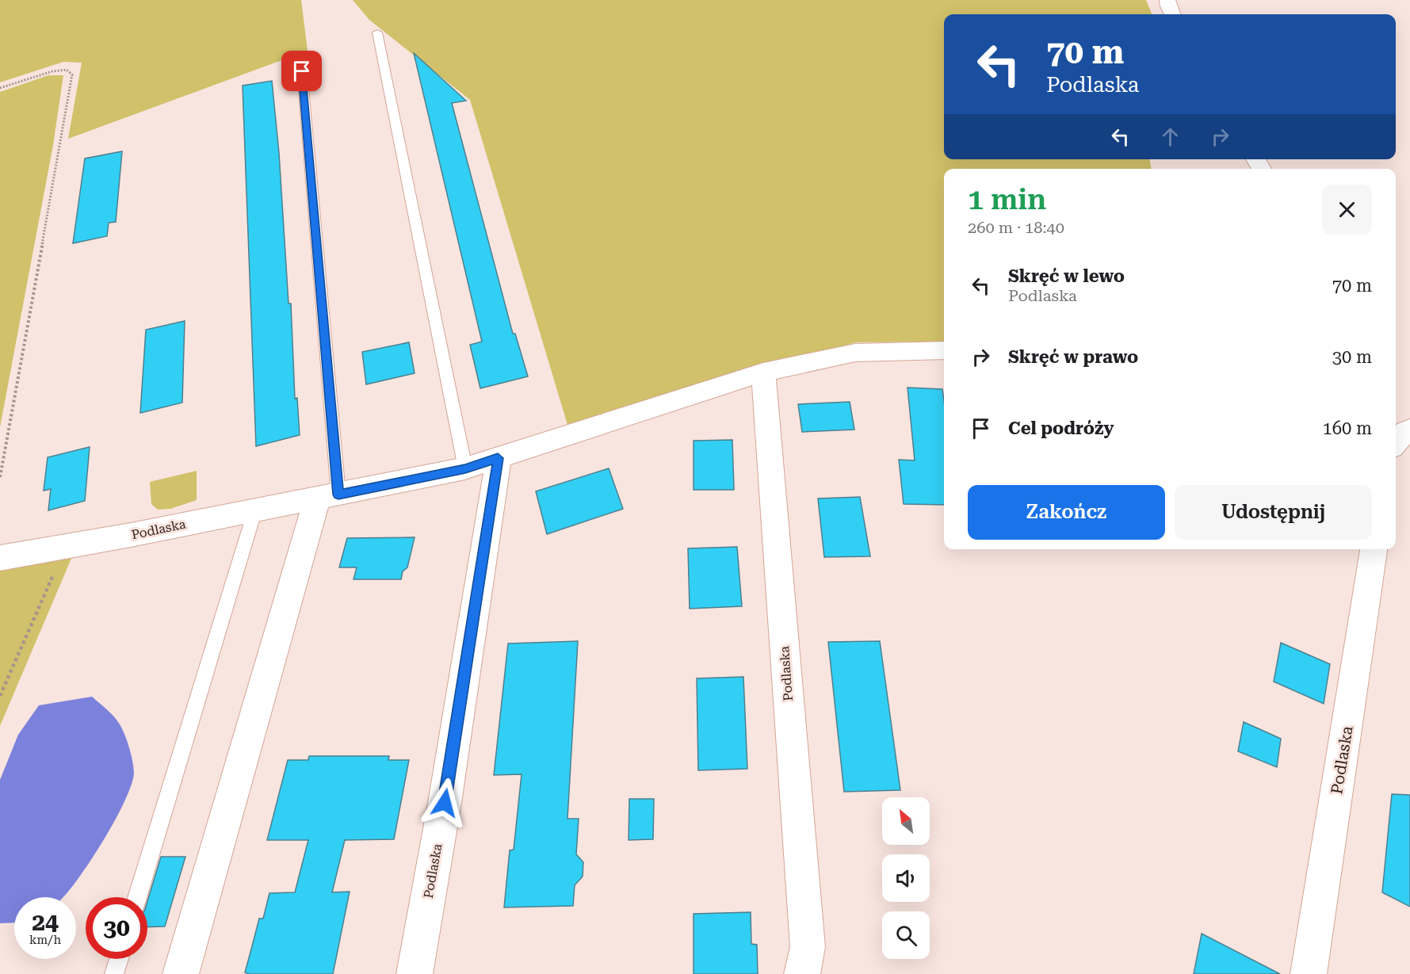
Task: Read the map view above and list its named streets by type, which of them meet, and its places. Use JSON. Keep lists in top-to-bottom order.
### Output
{
  "streets": {
    "street": ["Podlaska"]
  },
  "north": "top left",
  "page": {
    "turn": ["70 m", "Podlaska"],
    "heading": ["1 min", "260 m · 18:40"],
    "list": [
      {
        "name": "Skręć w lewo",
        "note": "Podlaska",
        "value": "70 m"
      },
      {
        "name": "Skręć w prawo",
        "value": "30 m"
      },
      {
        "name": "Cel podróży",
        "value": "160 m"
      }
    ],
    "buttons": ["Zakończ", "Udostępnij"],
    "speed": "24 km/h",
    "limit": "30"
  }
}
